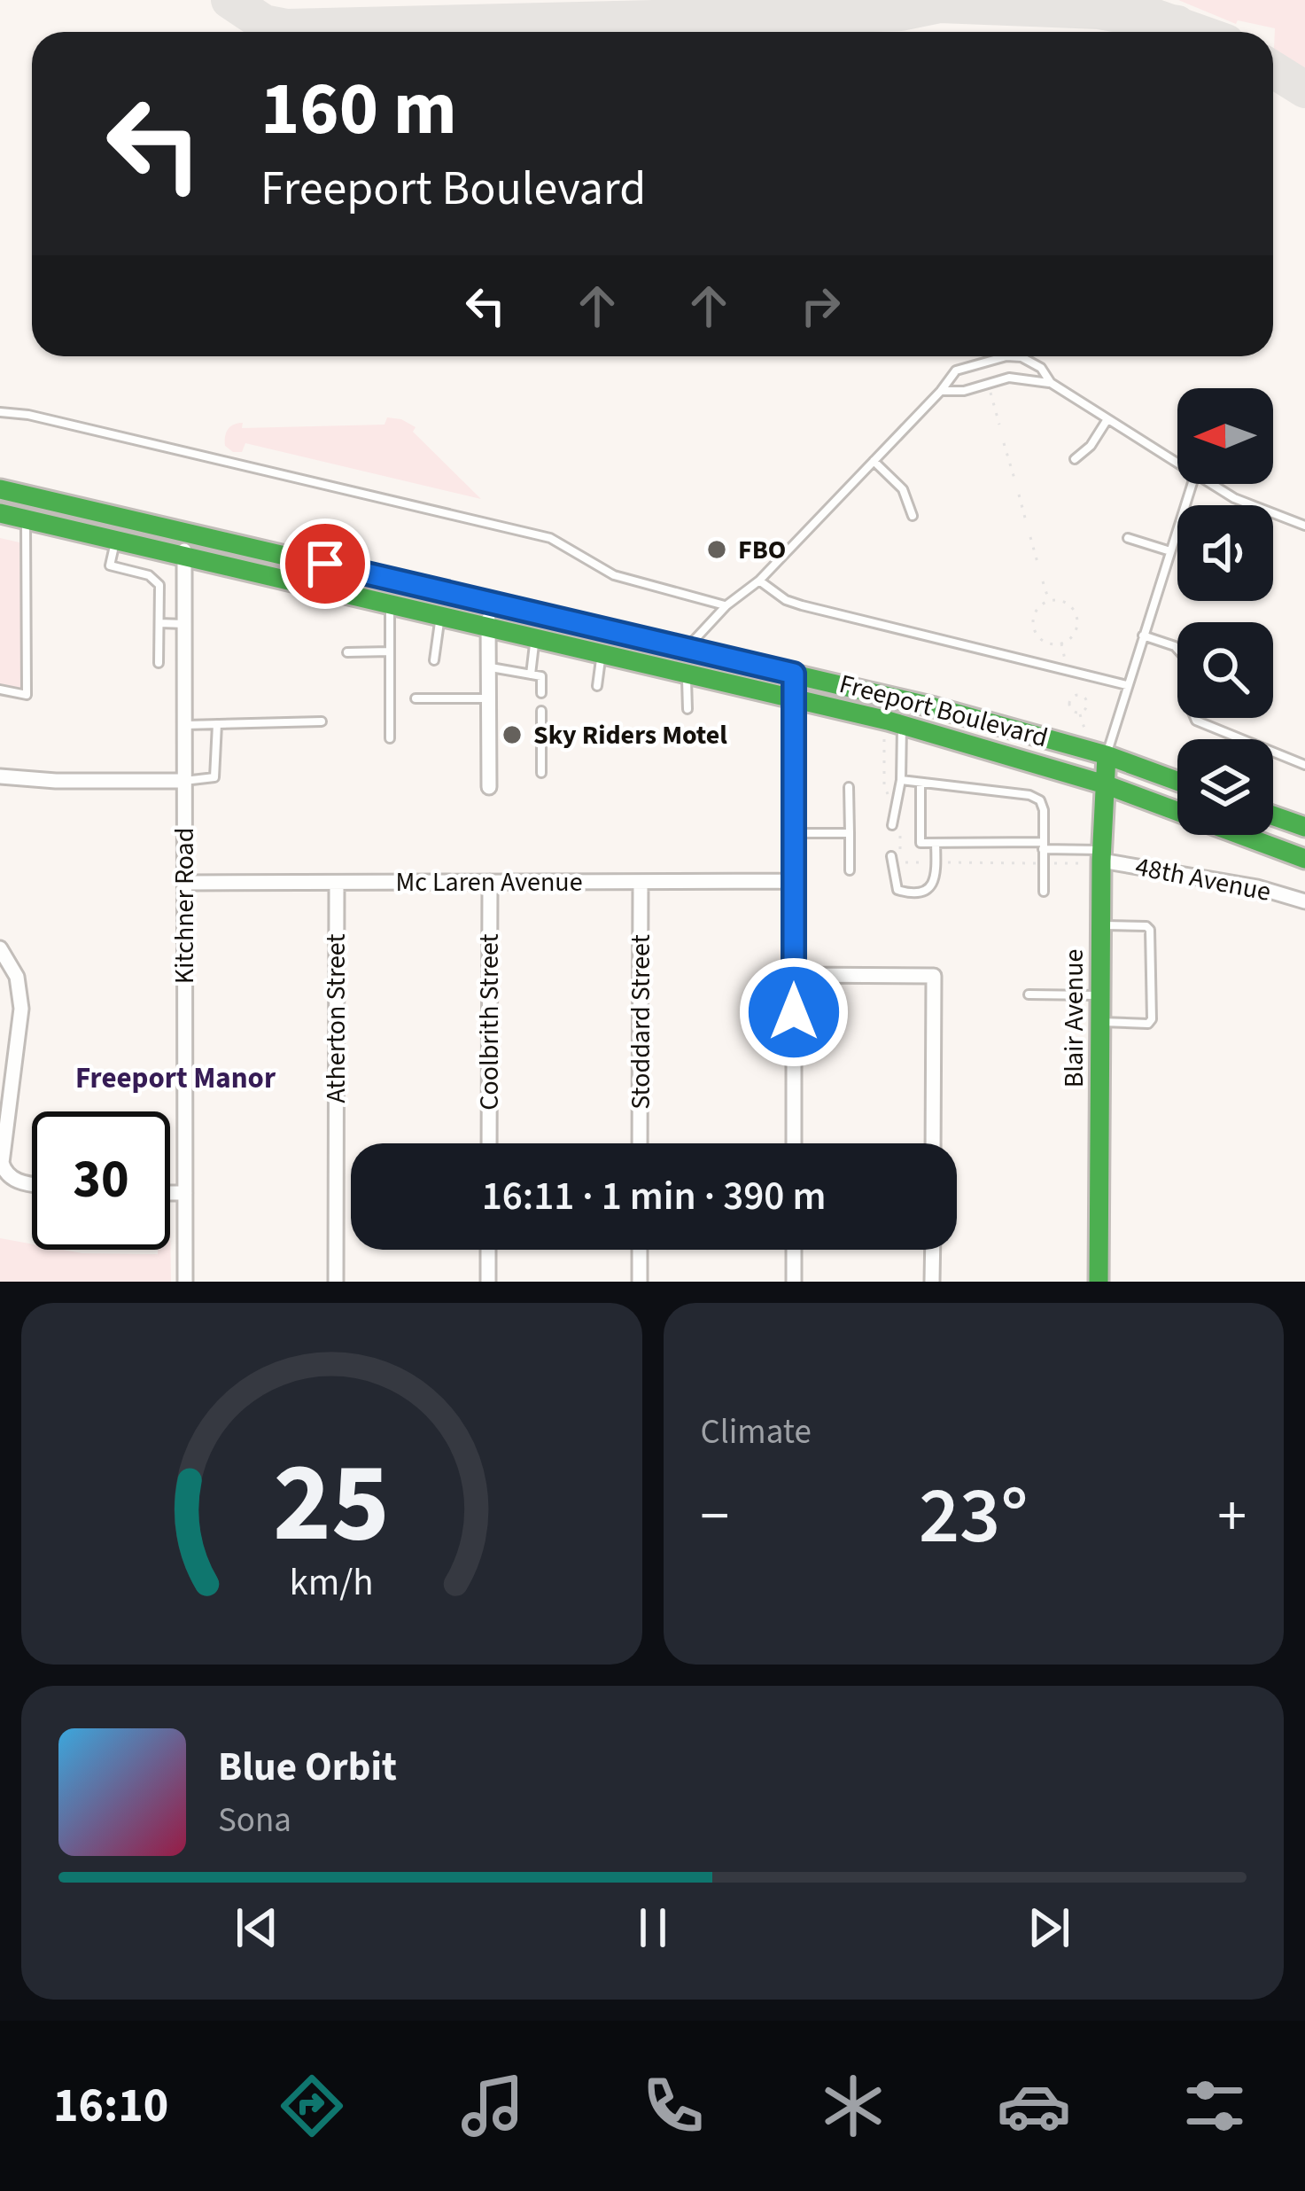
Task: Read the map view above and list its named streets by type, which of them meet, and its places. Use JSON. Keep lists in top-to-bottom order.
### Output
{
  "streets": {
    "main road": ["Freeport Boulevard", "Blair Avenue"],
    "street": [
      "48th Avenue",
      "Mc Laren Avenue",
      "Kitchner Road",
      "Atherton Street",
      "Coolbrith Street",
      "Stoddard Street"
    ]
  },
  "crossings": [
    ["Freeport Boulevard", "Kitchner Road"],
    ["Freeport Boulevard", "Blair Avenue"],
    ["48th Avenue", "Blair Avenue"],
    ["Mc Laren Avenue", "Kitchner Road"],
    ["Mc Laren Avenue", "Atherton Street"],
    ["Mc Laren Avenue", "Coolbrith Street"],
    ["Mc Laren Avenue", "Stoddard Street"]
  ],
  "districts": ["Freeport Manor"],
  "places": ["FBO", "Sky Riders Motel"],
  "north": "left",
  "page": {
    "turn": ["160 m", "Freeport Boulevard"],
    "limit": "30",
    "trip": "16:11 · 1 min · 390 m",
    "tile": "Climate",
    "heat": ["−", "23°", "+"],
    "song": ["Blue Orbit", "Sona"],
    "tabs": "16:10",
    "gauge": ["25", "km/h"]
  }
}
